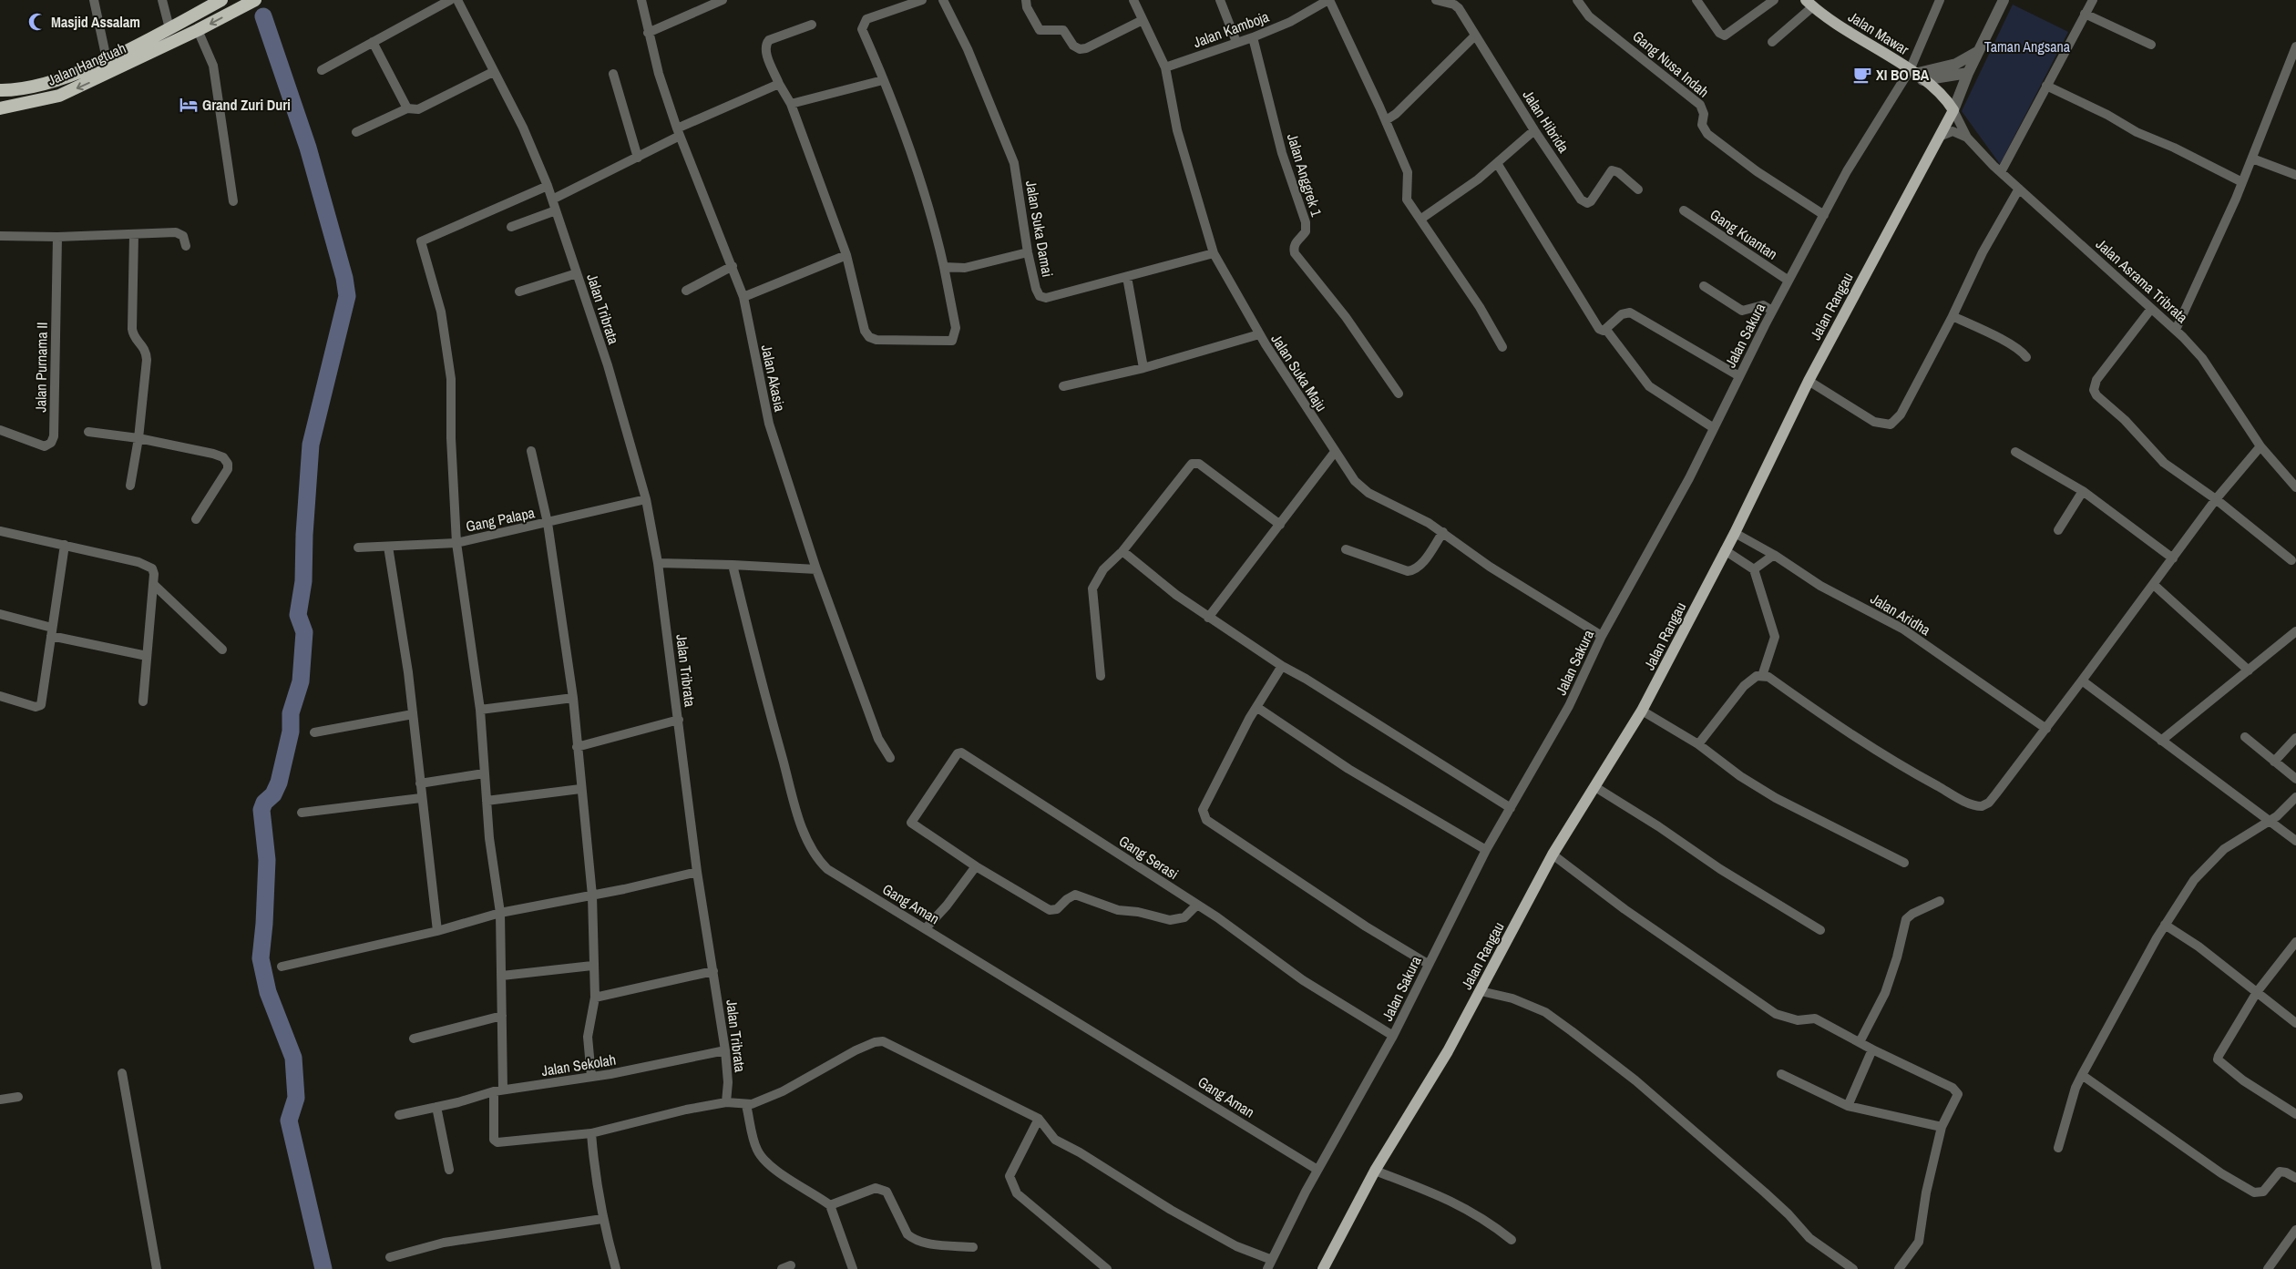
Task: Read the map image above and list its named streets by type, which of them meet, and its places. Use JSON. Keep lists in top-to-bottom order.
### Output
{
  "streets": {
    "highway": ["Jalan Hangtuah"],
    "main road": ["Jalan Mawar", "Jalan Rangau"],
    "street": [
      "Jalan Kamboja",
      "Gang Nusa Indah",
      "Jalan Hibrida",
      "Jalan Anggrek 1",
      "Jalan Suka Damai",
      "Gang Kuantan",
      "Jalan Asrama Tribrata",
      "Jalan Tribrata",
      "Jalan Sakura",
      "Jalan Purnama II",
      "Jalan Suka Maju",
      "Jalan Akasia",
      "Gang Palapa",
      "Jalan Aridha",
      "Gang Serasi",
      "Gang Aman",
      "Jalan Sekolah"
    ]
  },
  "crossings": [
    ["Jalan Kamboja", "Jalan Anggrek 1"],
    ["Jalan Kamboja", "Jalan Suka Maju"],
    ["Jalan Mawar", "Jalan Asrama Tribrata"],
    ["Jalan Mawar", "Jalan Rangau"],
    ["Jalan Mawar", "Jalan Sakura"],
    ["Gang Nusa Indah", "Jalan Sakura"],
    ["Jalan Suka Damai", "Jalan Suka Maju"],
    ["Gang Kuantan", "Jalan Sakura"],
    ["Jalan Asrama Tribrata", "Jalan Rangau"],
    ["Jalan Rangau", "Jalan Aridha"],
    ["Jalan Tribrata", "Gang Palapa"],
    ["Jalan Tribrata", "Jalan Sekolah"],
    ["Jalan Sakura", "Jalan Suka Maju"],
    ["Jalan Sakura", "Gang Serasi"],
    ["Jalan Sakura", "Gang Aman"]
  ],
  "parks": ["Taman Angsana"],
  "places": {
    "mosque": ["Masjid Assalam"],
    "cafe": ["XI BO BA"],
    "hotel": ["Grand Zuri Duri"]
  }
}
